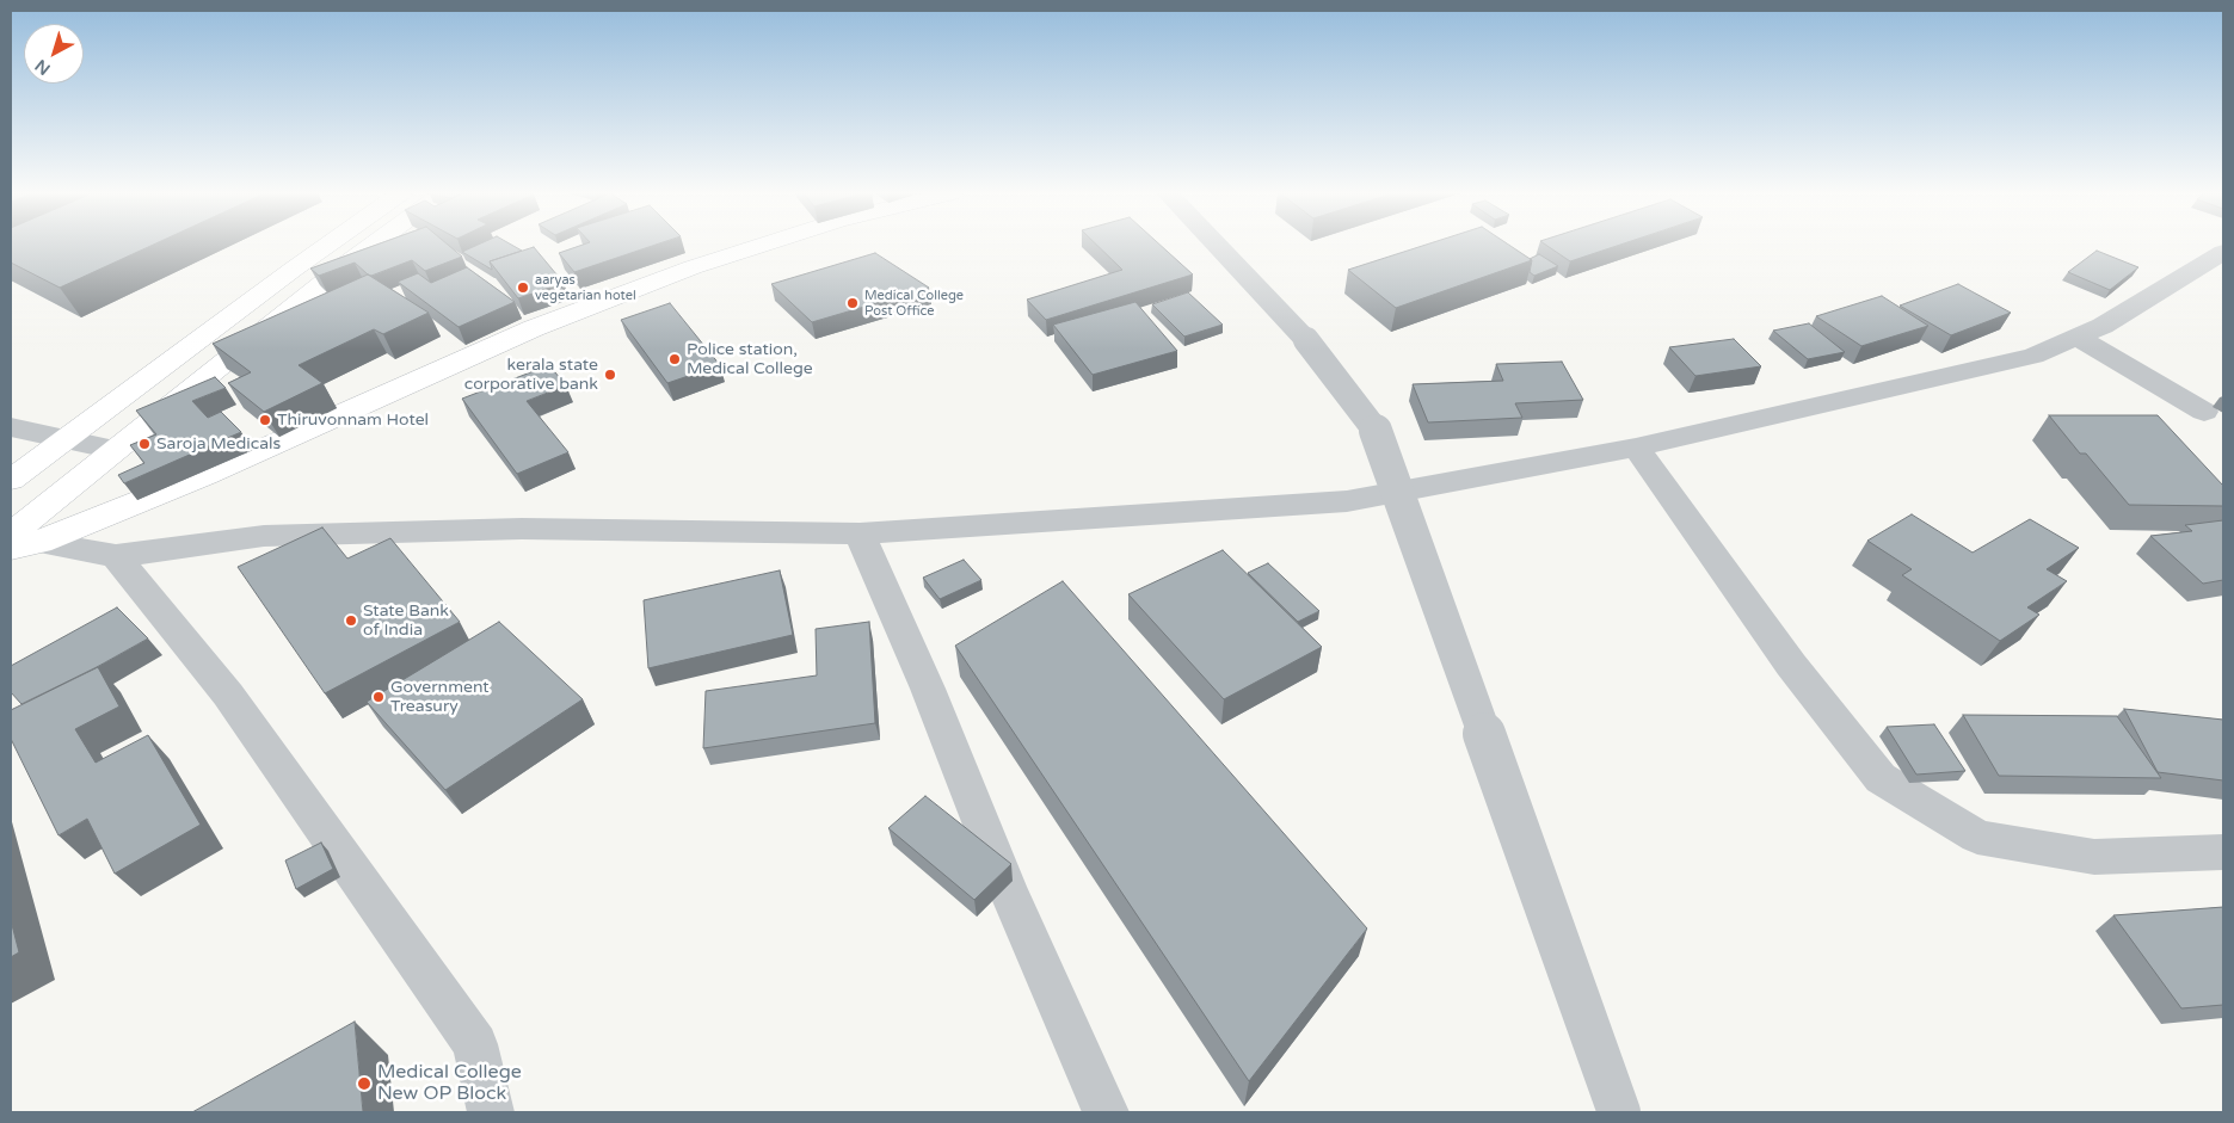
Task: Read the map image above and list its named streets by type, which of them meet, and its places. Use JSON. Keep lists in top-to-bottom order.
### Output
{
  "places": [
    "aaryas vegetarian hotel",
    "Medical College Post Office",
    "Police station, Medical College",
    "kerala state corporative bank",
    "Thiruvonnam Hotel",
    "Saroja Medicals",
    "State Bank of India",
    "Government Treasury",
    "Medical College New OP Block"
  ],
  "north": "bottom left"
}
